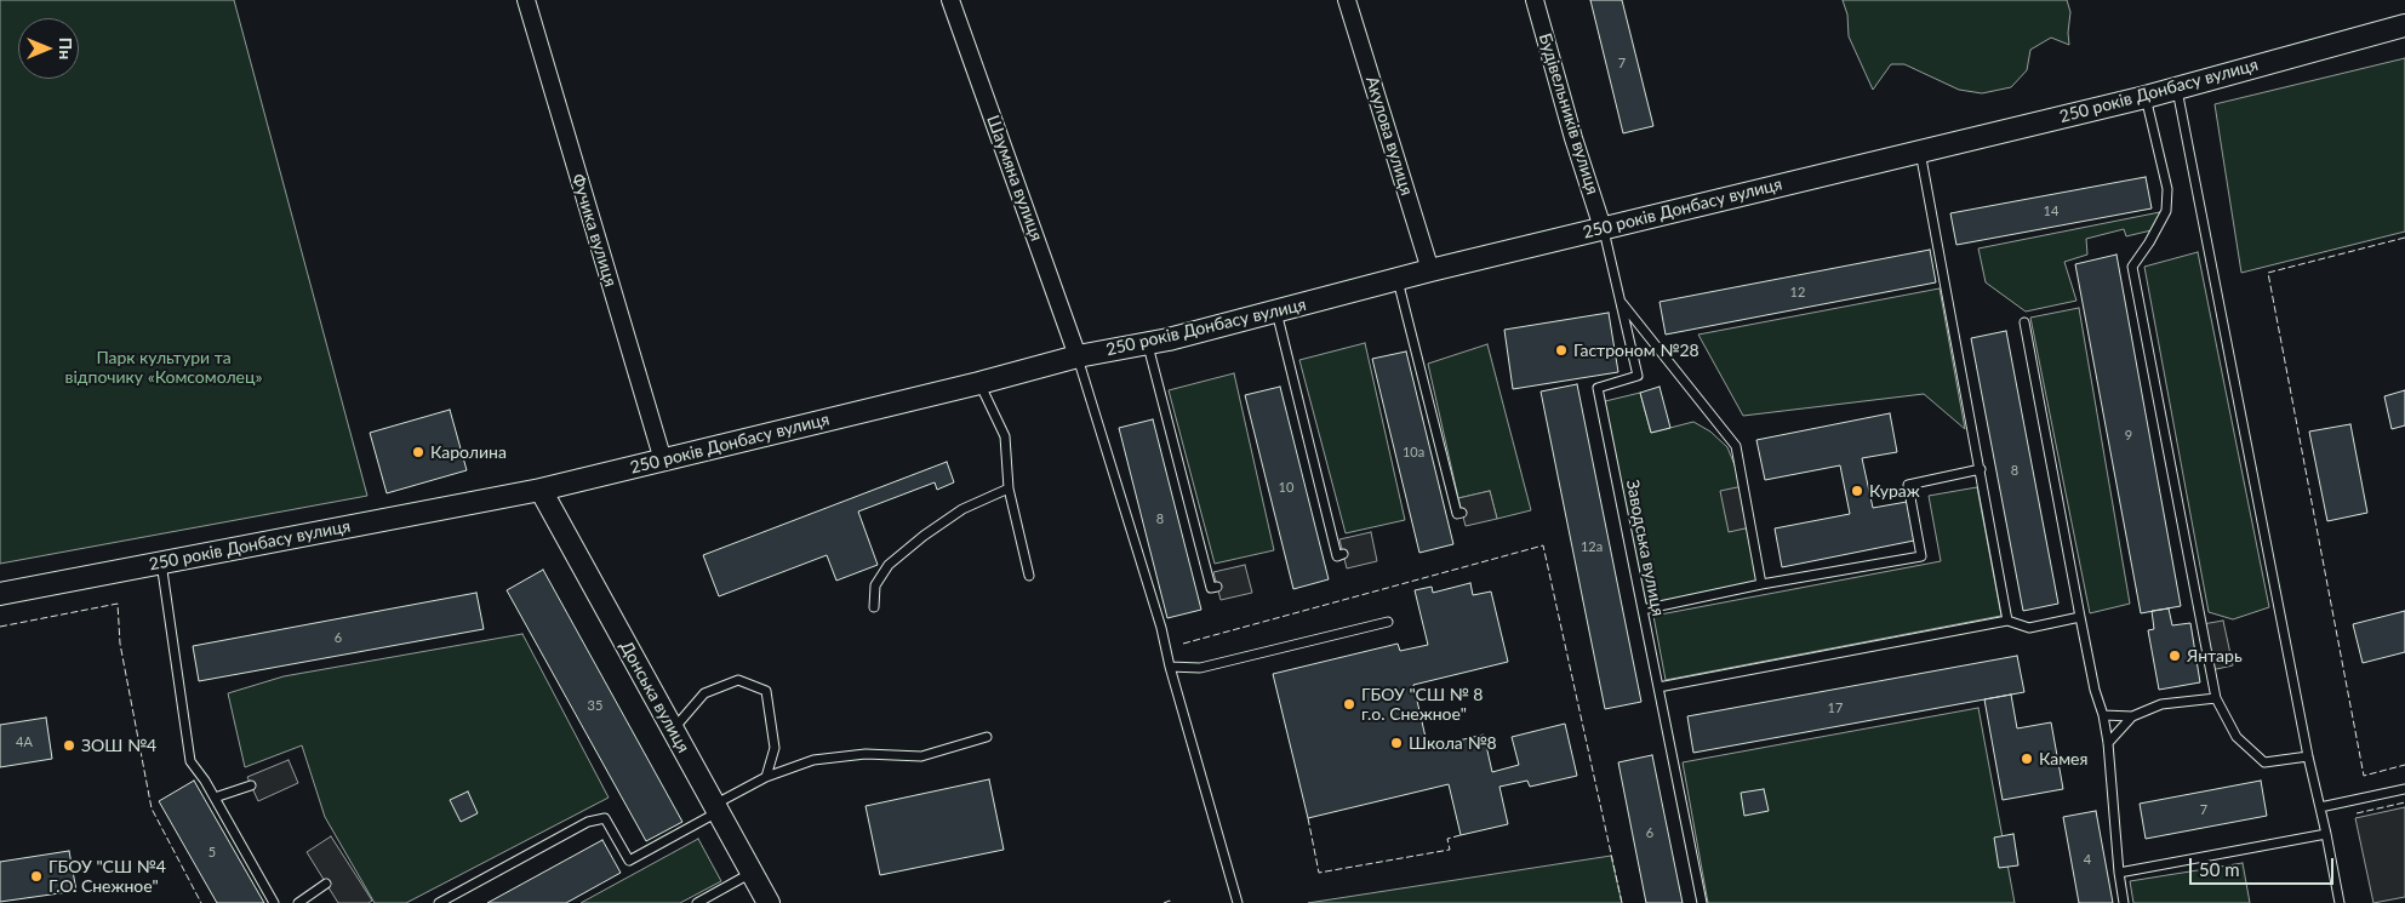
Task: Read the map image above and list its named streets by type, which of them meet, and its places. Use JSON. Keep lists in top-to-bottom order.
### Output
{
  "streets": {
    "street": [
      "250 років Донбасу вулиця",
      "Будівельників вулиця",
      "Акулова вулиця",
      "Шаумяна вулиця",
      "Фучика вулиця",
      "Донська вулиця"
    ],
    "lane": ["Заводська вулиця"]
  },
  "crossings": [
    ["250 років Донбасу вулиця", "Будівельників вулиця"],
    ["250 років Донбасу вулиця", "Акулова вулиця"],
    ["250 років Донбасу вулиця", "Шаумяна вулиця"],
    ["250 років Донбасу вулиця", "Фучика вулиця"],
    ["250 років Донбасу вулиця", "Заводська вулиця"],
    ["250 років Донбасу вулиця", "Донська вулиця"],
    ["Будівельників вулиця", "Заводська вулиця"]
  ],
  "parks": ["Парк культури та відпочику «Комсомолец»"],
  "places": [
    "Гастроном №28",
    "Каролина",
    "Кураж",
    "Янтарь",
    "ГБОУ \"СШ № 8 г.о. Снежное\"",
    "Школа №8",
    "ЗОШ №4",
    "Камея",
    "ГБОУ \"СШ №4 Г.О. Снежное\""
  ],
  "house_numbers": [
    "7",
    "14",
    "12",
    "9",
    "10а",
    "8",
    "10",
    "8",
    "12а",
    "6",
    "35",
    "17",
    "4А",
    "7",
    "6",
    "5",
    "4"
  ],
  "scale_bar": "50 m",
  "north": "right"
}
